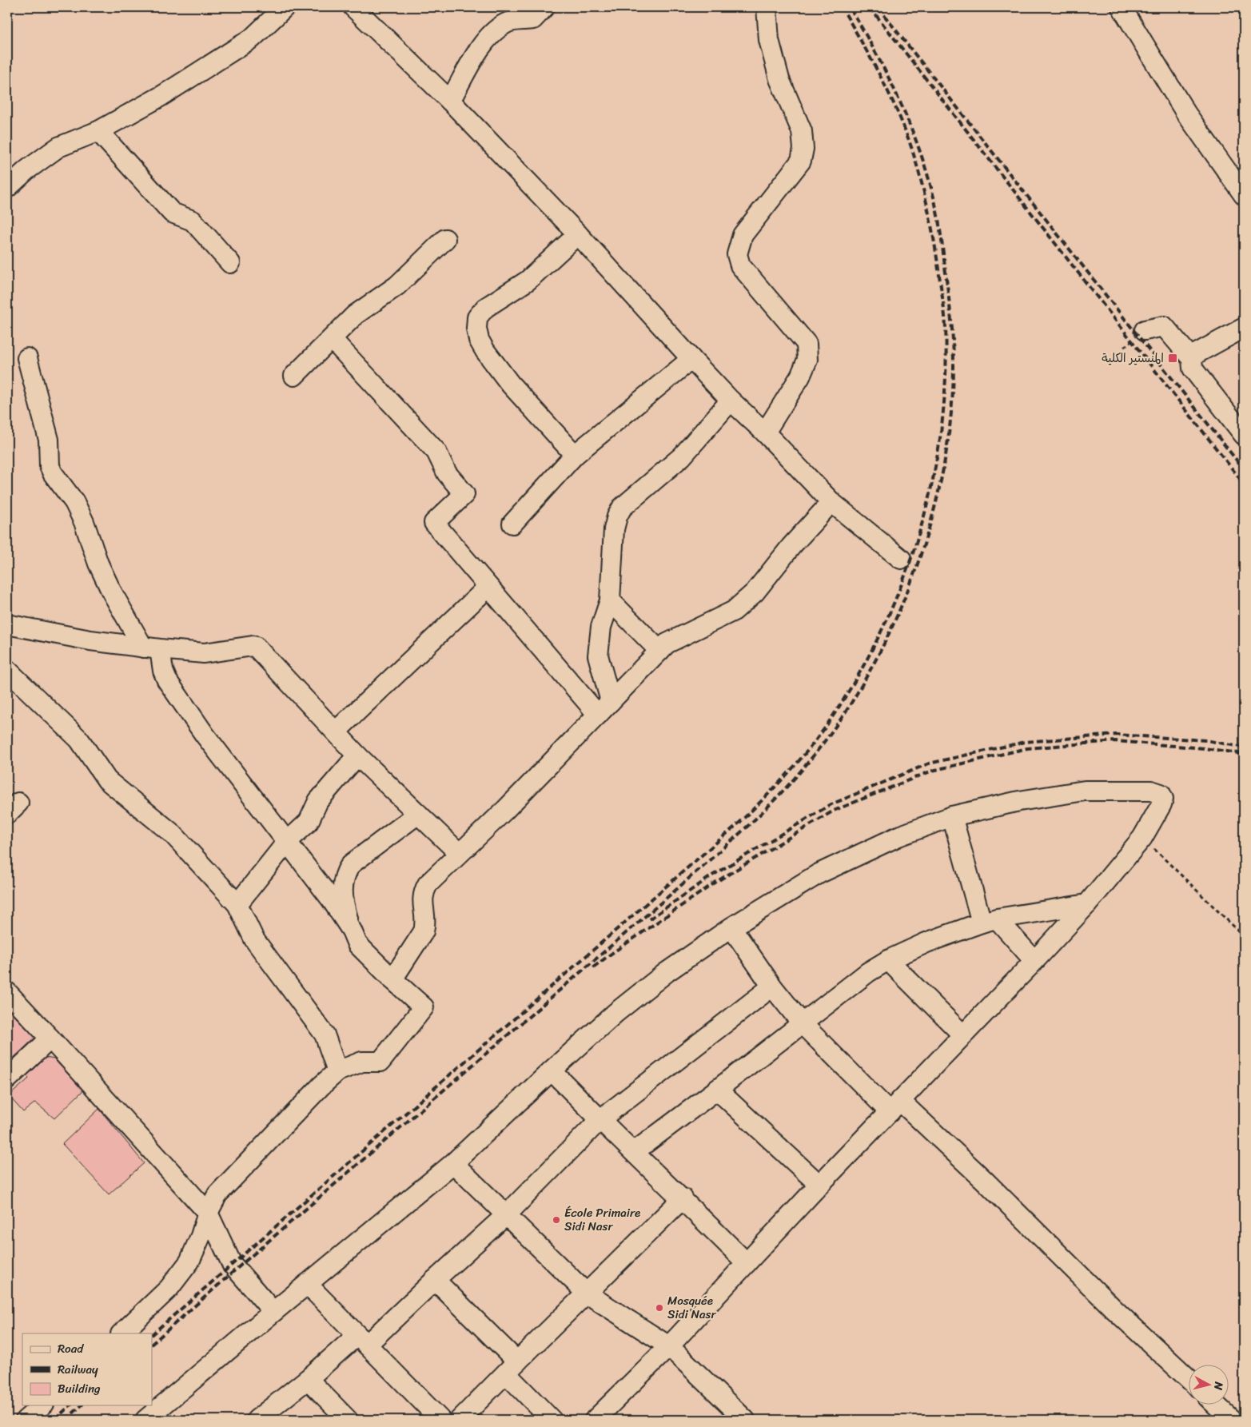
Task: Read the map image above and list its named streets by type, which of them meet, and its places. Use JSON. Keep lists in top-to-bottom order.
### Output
{
  "places": {
    "transit": ["المنستير الكلية"],
    "other": ["École Primaire Sidi Nasr", "Mosquée Sidi Nasr"]
  },
  "legend": ["Road", "Railway", "Building"],
  "north": "right"
}
